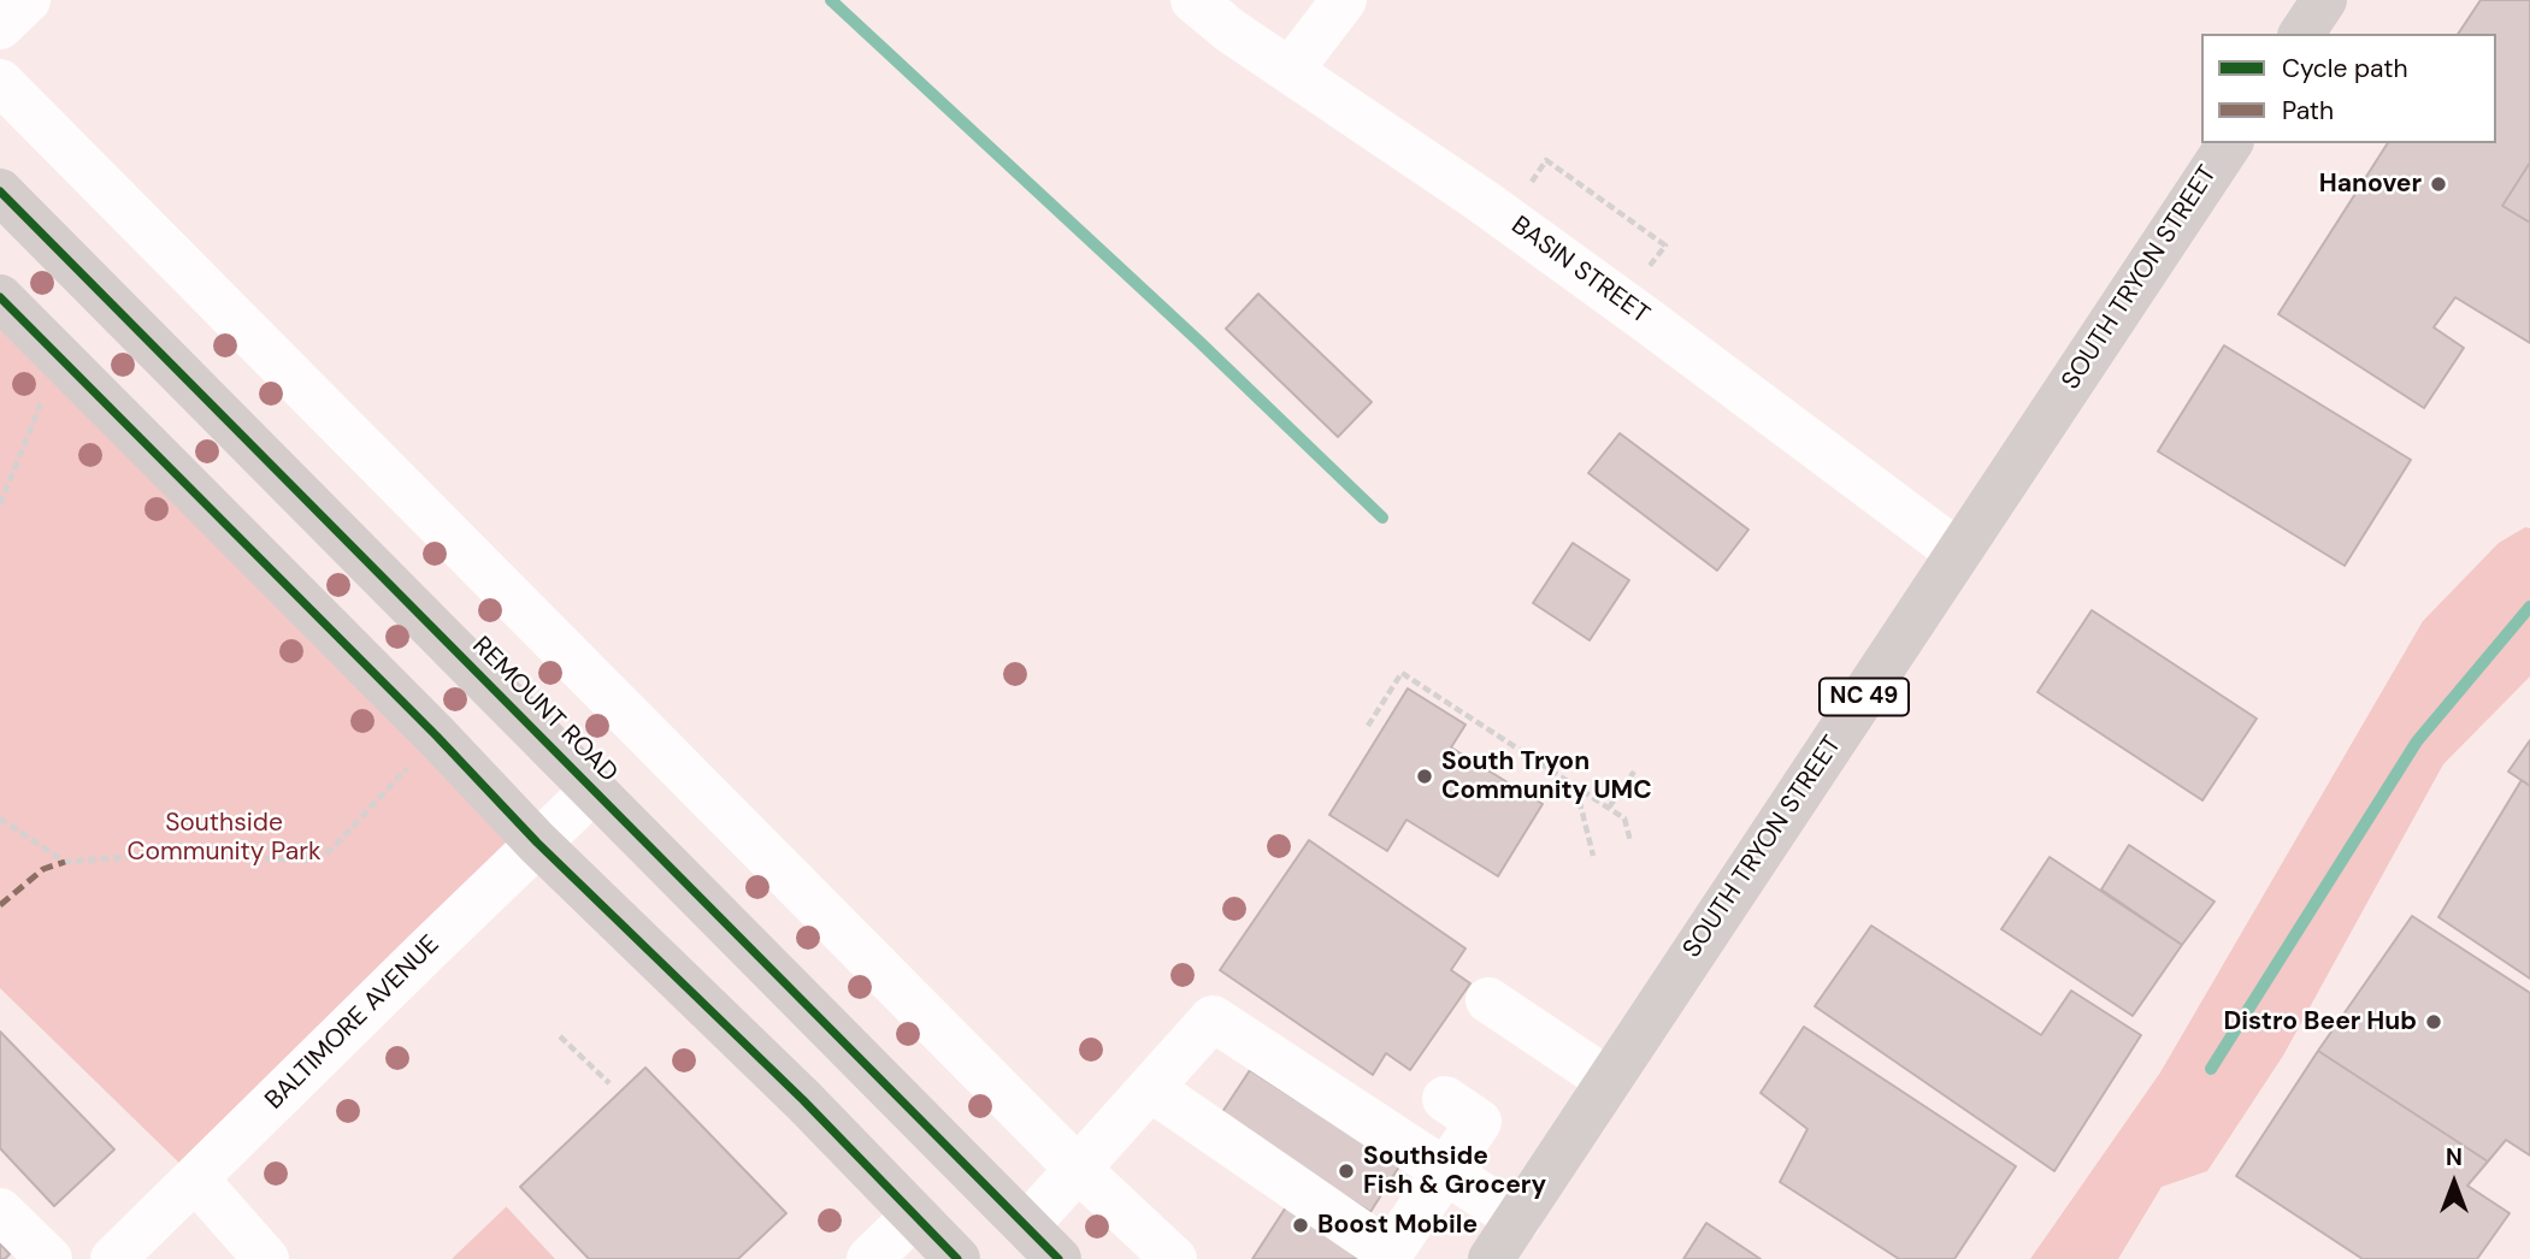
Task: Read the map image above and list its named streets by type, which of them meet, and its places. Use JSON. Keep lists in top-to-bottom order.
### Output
{
  "streets": {
    "main road": ["SOUTH TRYON STREET", "NC 49", "REMOUNT ROAD"],
    "street": ["BASIN STREET", "BALTIMORE AVENUE"]
  },
  "crossings": [
    ["BASIN STREET", "SOUTH TRYON STREET"],
    ["REMOUNT ROAD", "BALTIMORE AVENUE"]
  ],
  "parks": ["Southside Community Park"],
  "places": [
    "Hanover",
    "South Tryon Community UMC",
    "Distro Beer Hub",
    "Southside Fish & Grocery",
    "Boost Mobile"
  ],
  "legend": ["Cycle path", "Path"],
  "north": "top"
}
